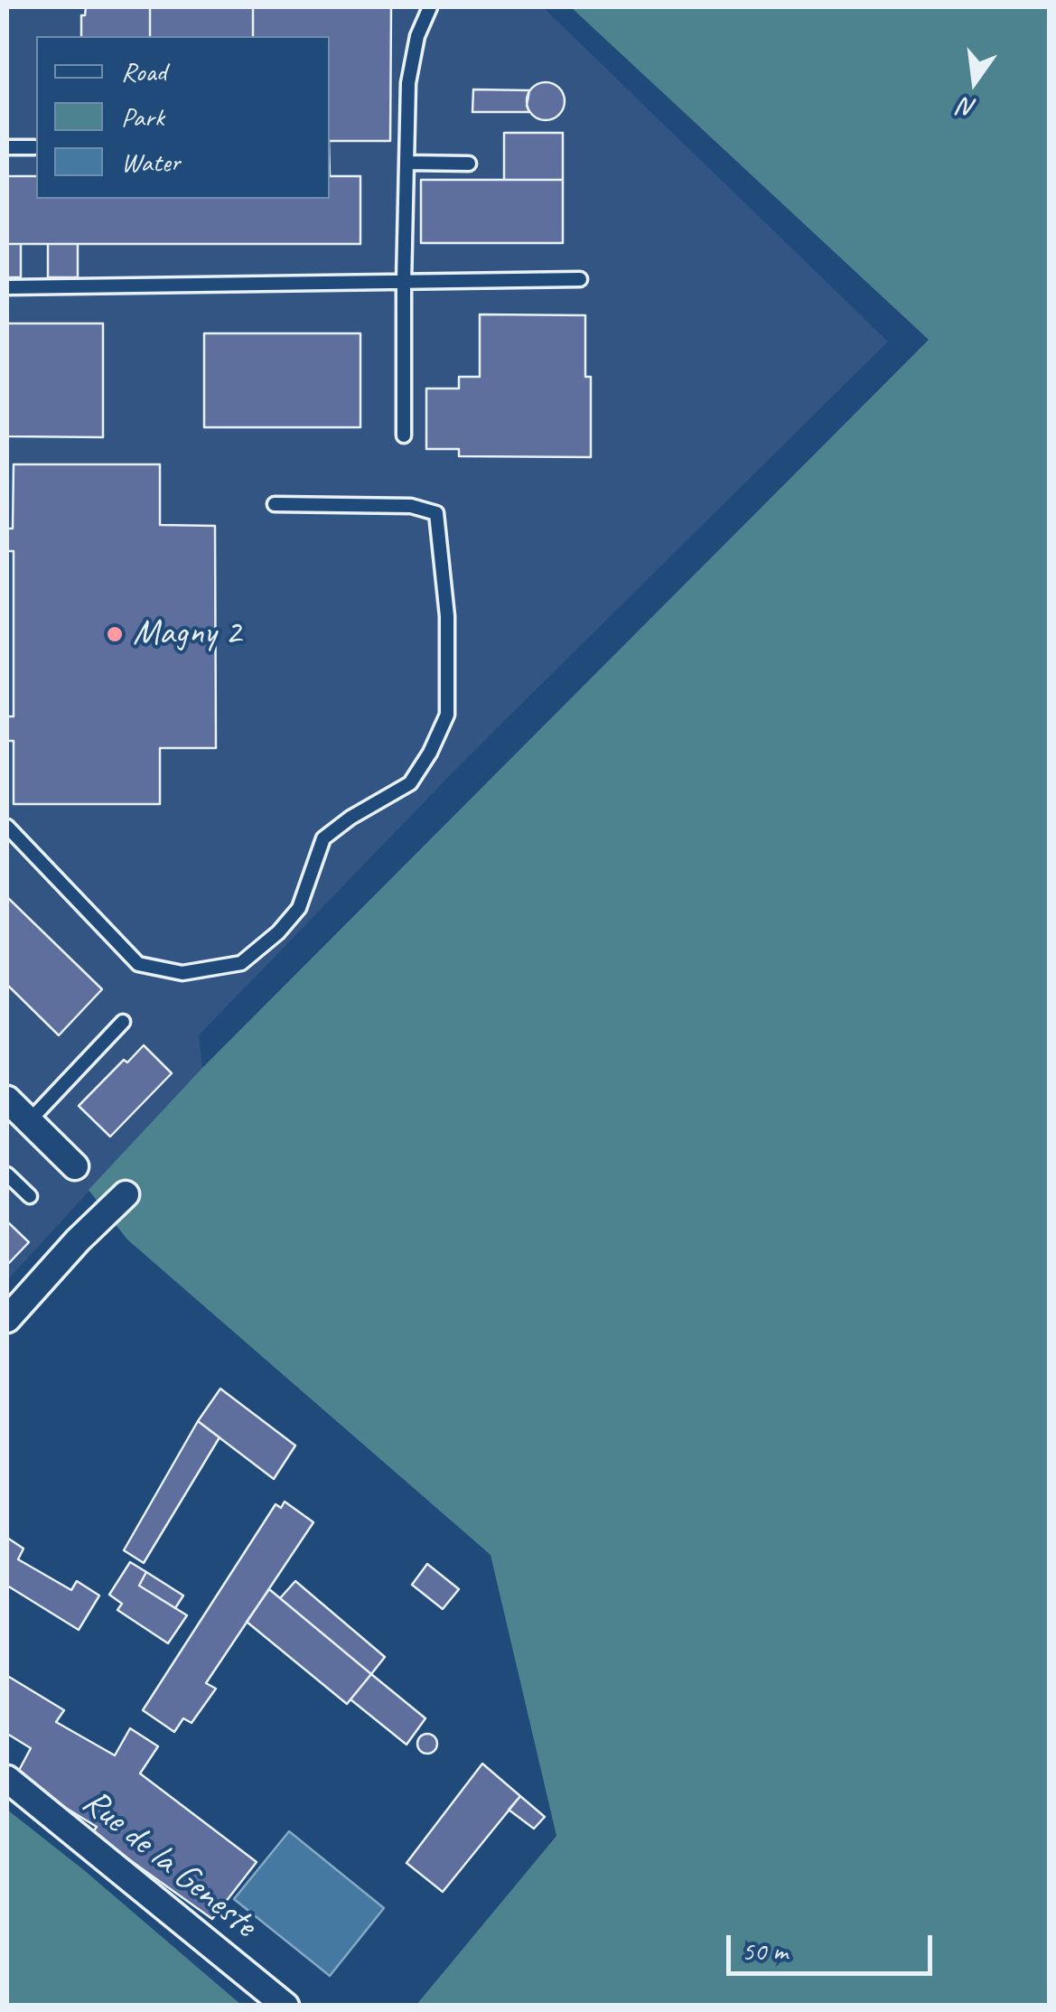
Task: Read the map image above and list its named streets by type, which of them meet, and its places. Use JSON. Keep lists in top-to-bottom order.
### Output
{
  "streets": {
    "street": ["Rue de la Geneste"]
  },
  "places": ["Magny 2"],
  "legend": ["Road", "Park", "Water"],
  "scale_bar": "50 m",
  "north": "bottom"
}
